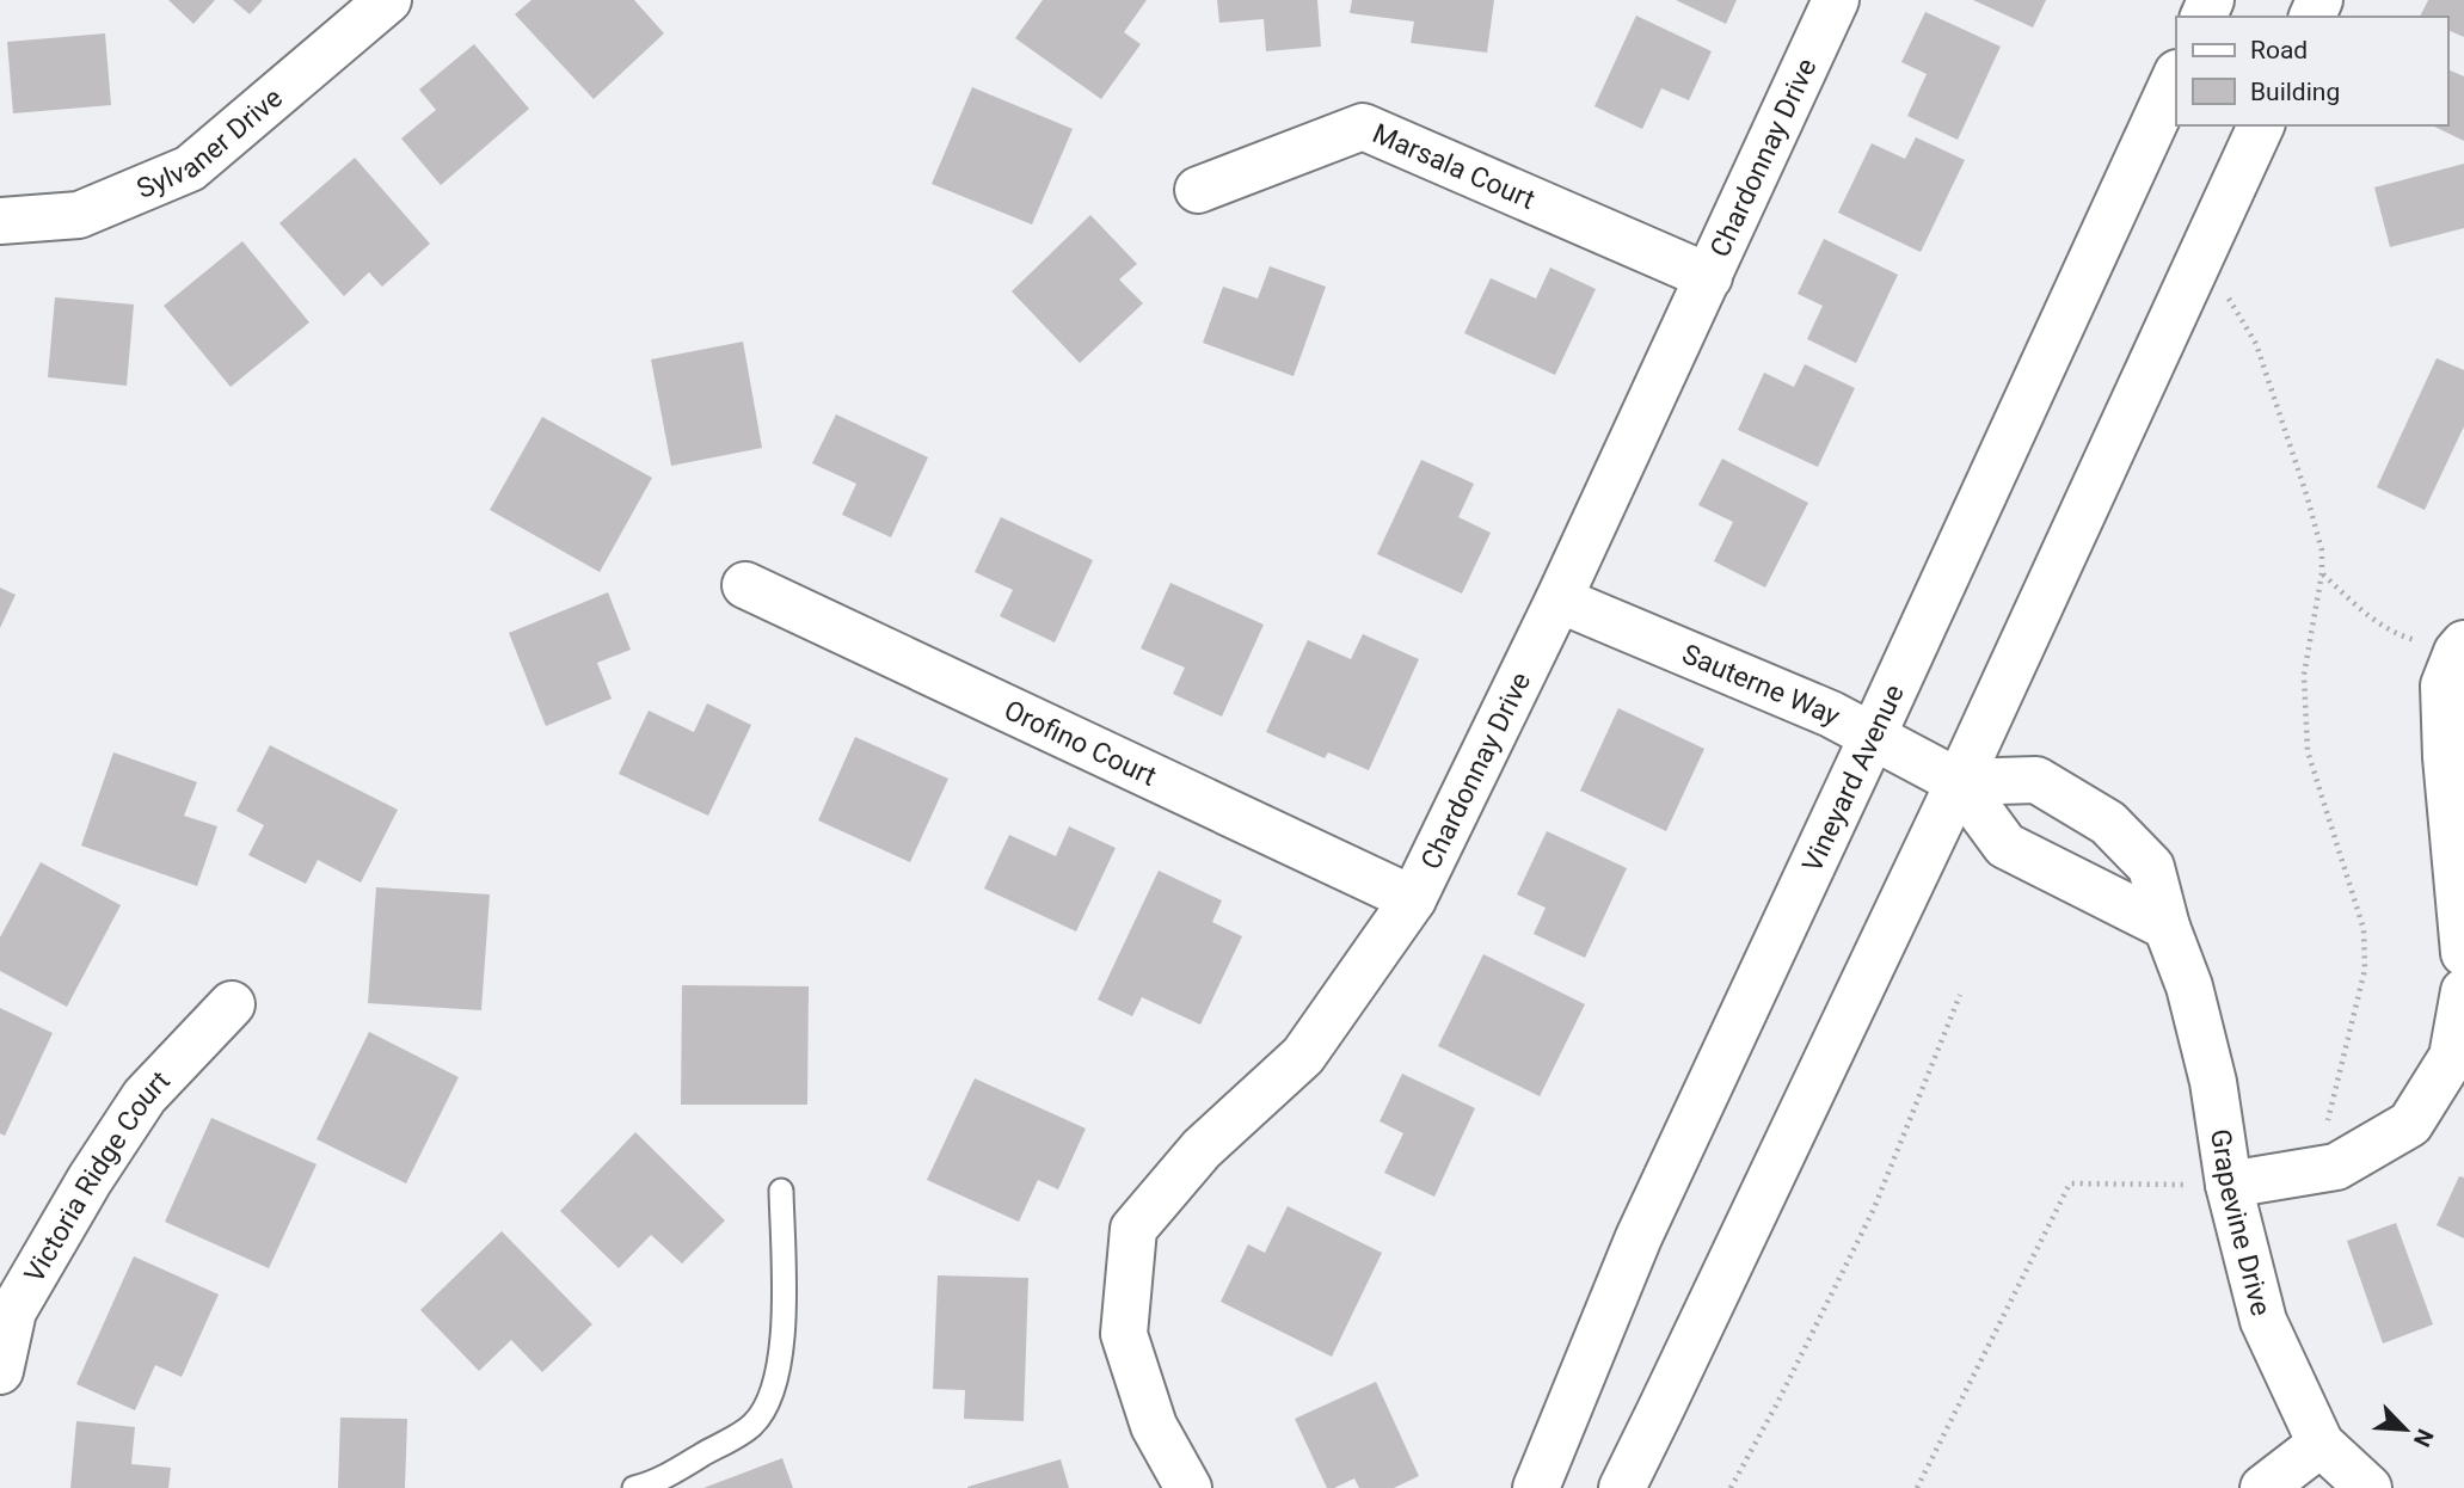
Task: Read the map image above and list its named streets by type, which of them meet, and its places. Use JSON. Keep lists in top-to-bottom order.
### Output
{
  "streets": {
    "street": [
      "Sylvaner Drive",
      "Chardonnay Drive",
      "Marsala Court",
      "Sauterne Way",
      "Orofino Court",
      "Vineyard Avenue",
      "Victoria Ridge Court",
      "Grapevine Drive"
    ]
  },
  "crossings": [
    ["Chardonnay Drive", "Marsala Court"],
    ["Chardonnay Drive", "Sauterne Way"],
    ["Chardonnay Drive", "Orofino Court"],
    ["Sauterne Way", "Vineyard Avenue"],
    ["Sauterne Way", "Grapevine Drive"]
  ],
  "legend": ["Road", "Building"],
  "north": "bottom right"
}
